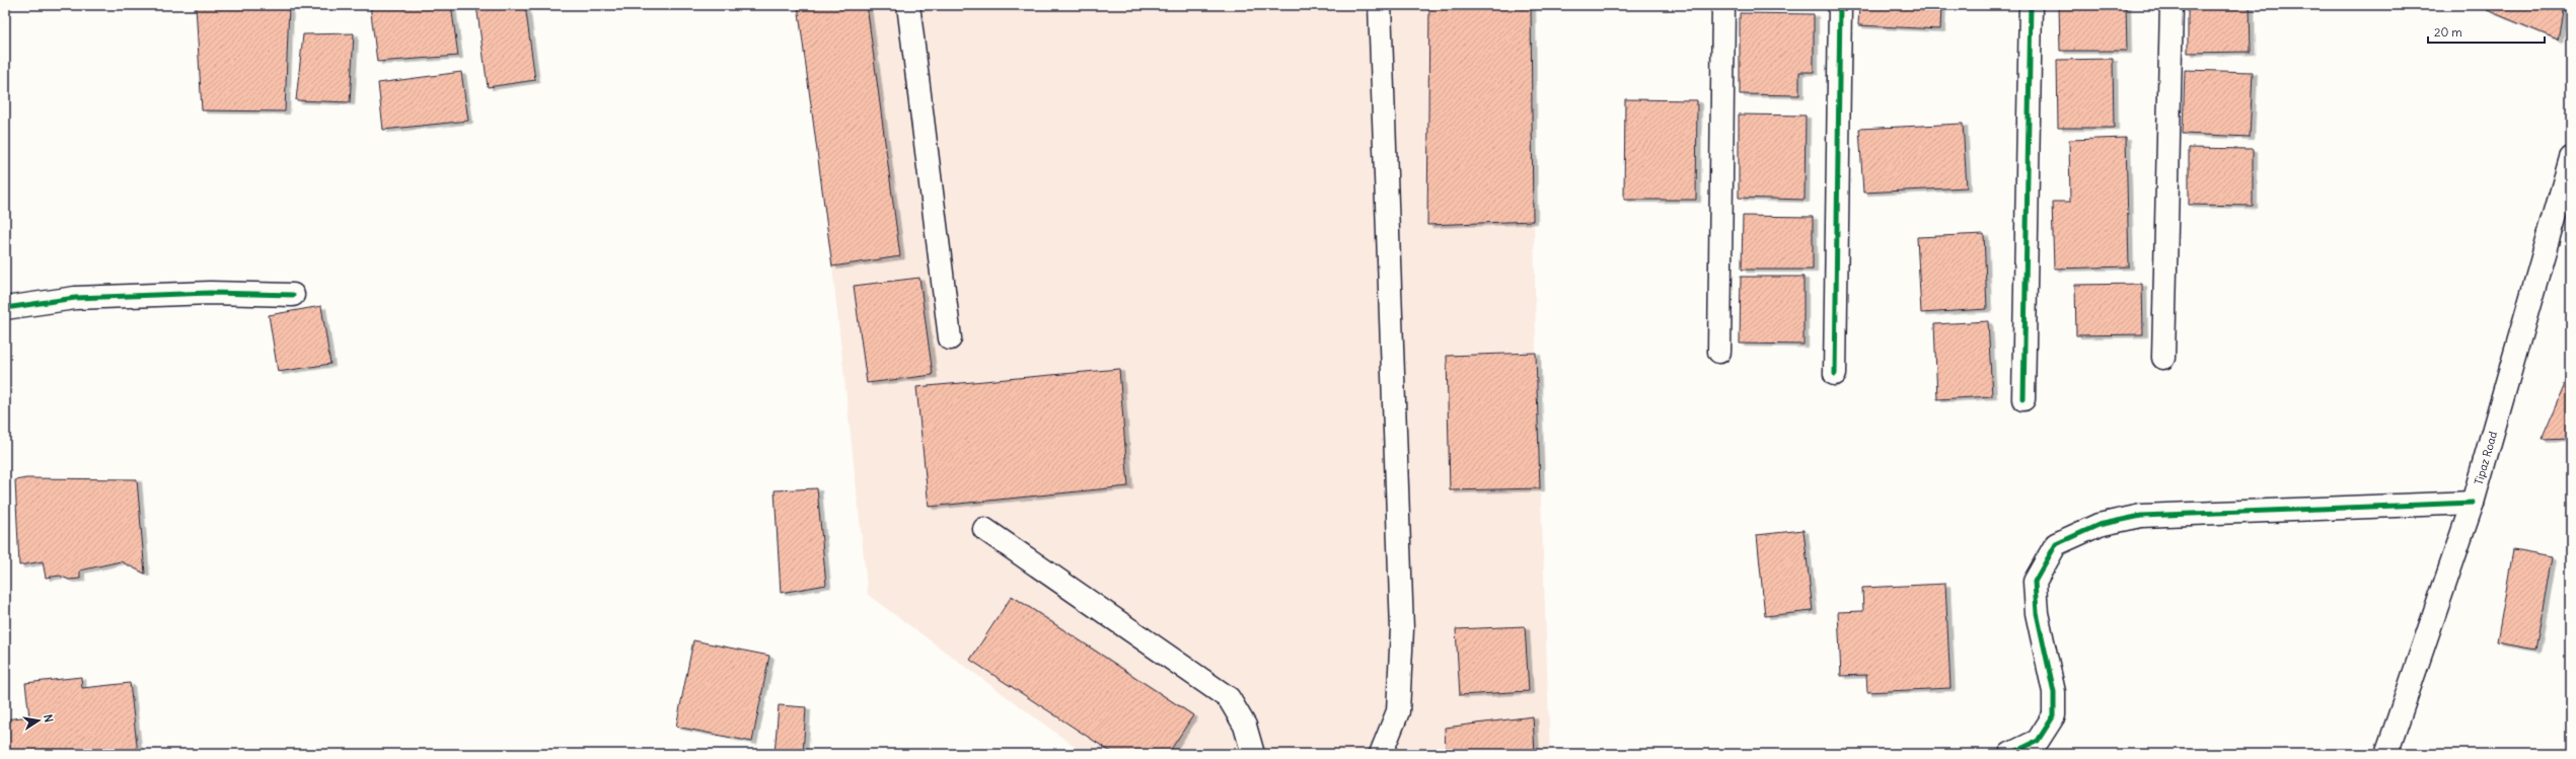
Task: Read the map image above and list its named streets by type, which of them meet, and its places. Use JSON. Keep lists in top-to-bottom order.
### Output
{
  "streets": {
    "street": ["Tipaz Road"]
  },
  "scale_bar": "20 m",
  "north": "right"
}
